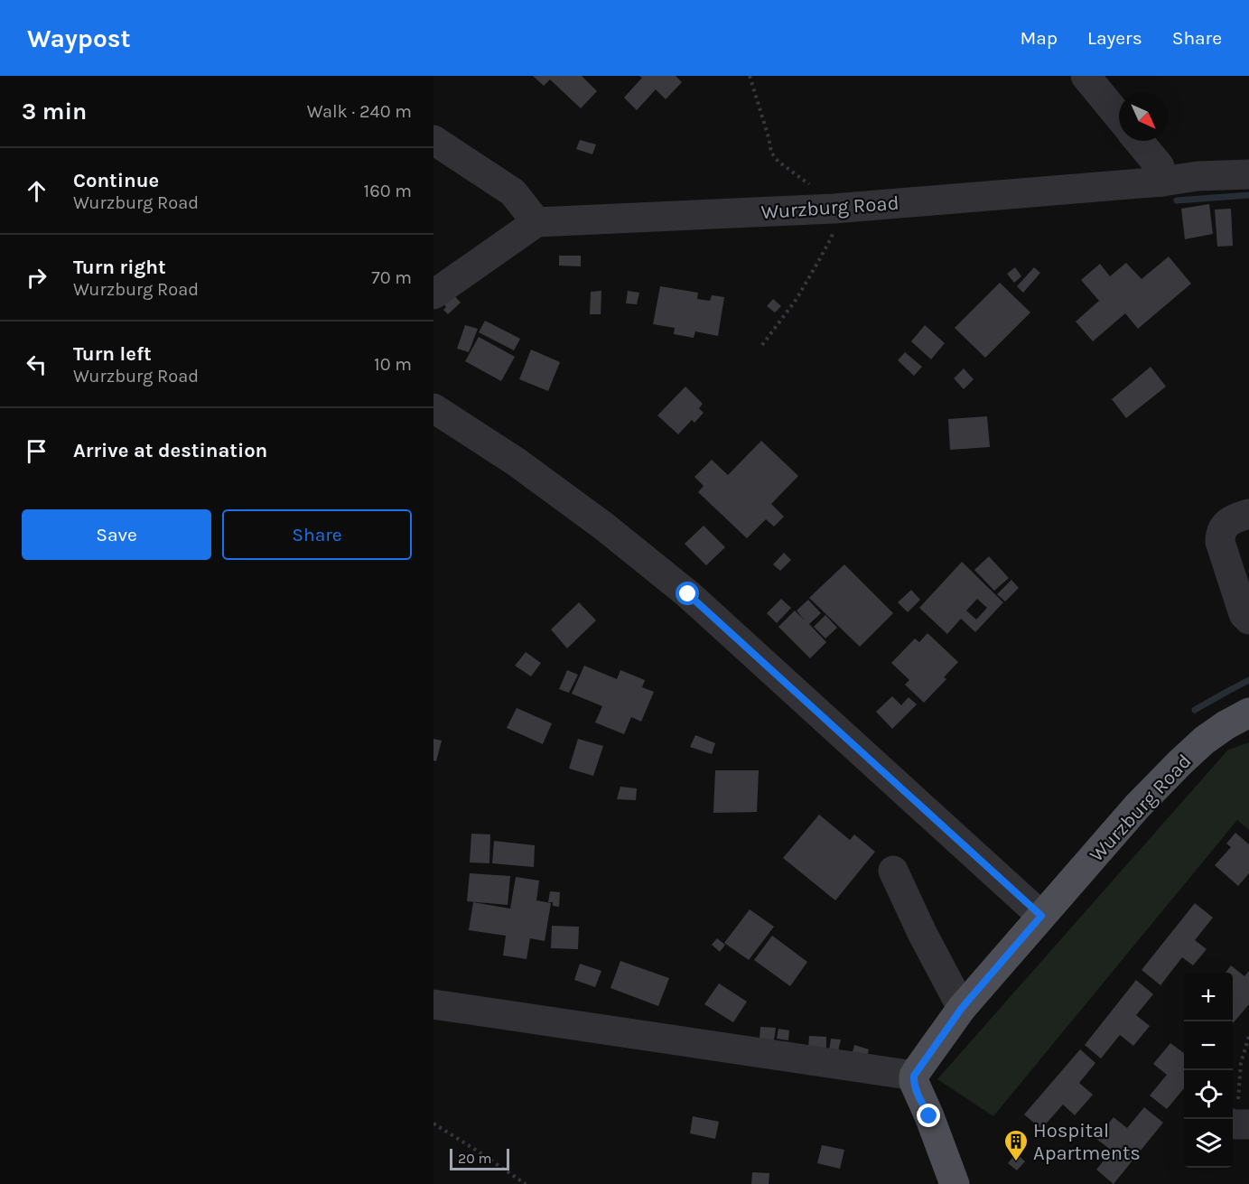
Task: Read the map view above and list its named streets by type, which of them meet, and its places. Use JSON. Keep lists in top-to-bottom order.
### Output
{
  "streets": {
    "main road": ["Wurzburg Road"]
  },
  "places": {
    "building": ["Hospital Apartments"]
  },
  "scale_bar": "20 m",
  "north": "bottom right",
  "page": {
    "header": "Waypost",
    "nav": ["Map", "Layers", "Share"],
    "heading": ["3 min", "Walk · 240 m"],
    "list": [
      ["Continue", "Wurzburg Road", "160 m"],
      ["Turn right", "Wurzburg Road", "70 m"],
      ["Turn left", "Wurzburg Road", "10 m"],
      "Arrive at destination"
    ],
    "buttons": ["Save", "Share"],
    "map_buttons": ["+", "−"],
    "scale": "20 m"
  }
}
